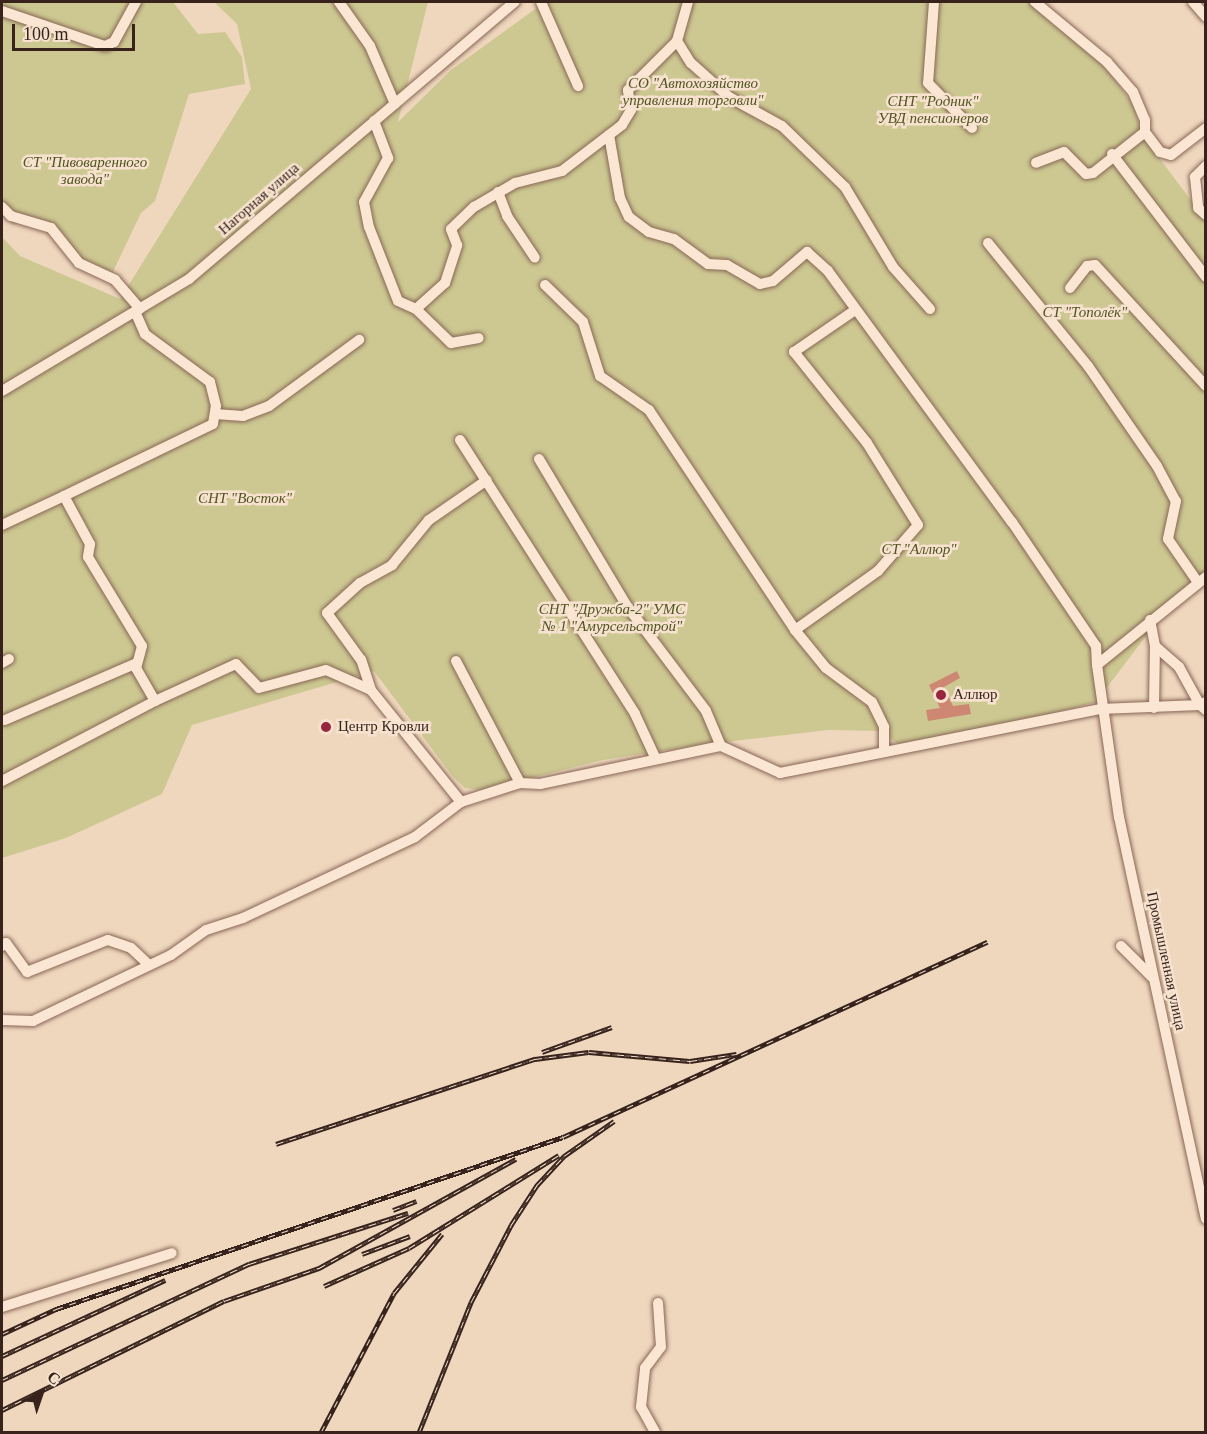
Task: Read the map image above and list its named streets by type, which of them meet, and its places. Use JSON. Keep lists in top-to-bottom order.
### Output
{
  "streets": {
    "street": ["Нагорная улица", "Промышленная улица"]
  },
  "parks": [
    "СО \"Автохозяйство управления торговли\"",
    "СНТ \"Родник\" УВД пенсионеров",
    "СТ \"Пивоваренного завода\"",
    "СТ \"Тополёк\"",
    "СНТ \"Восток\"",
    "СТ \"Аллюр\"",
    "СНТ \"Дружба-2\" УМС № 1 \"Амурсельстрой\""
  ],
  "places": ["Аллюр", "Центр Кровли"],
  "scale_bar": "100 m",
  "north": "top right"
}
